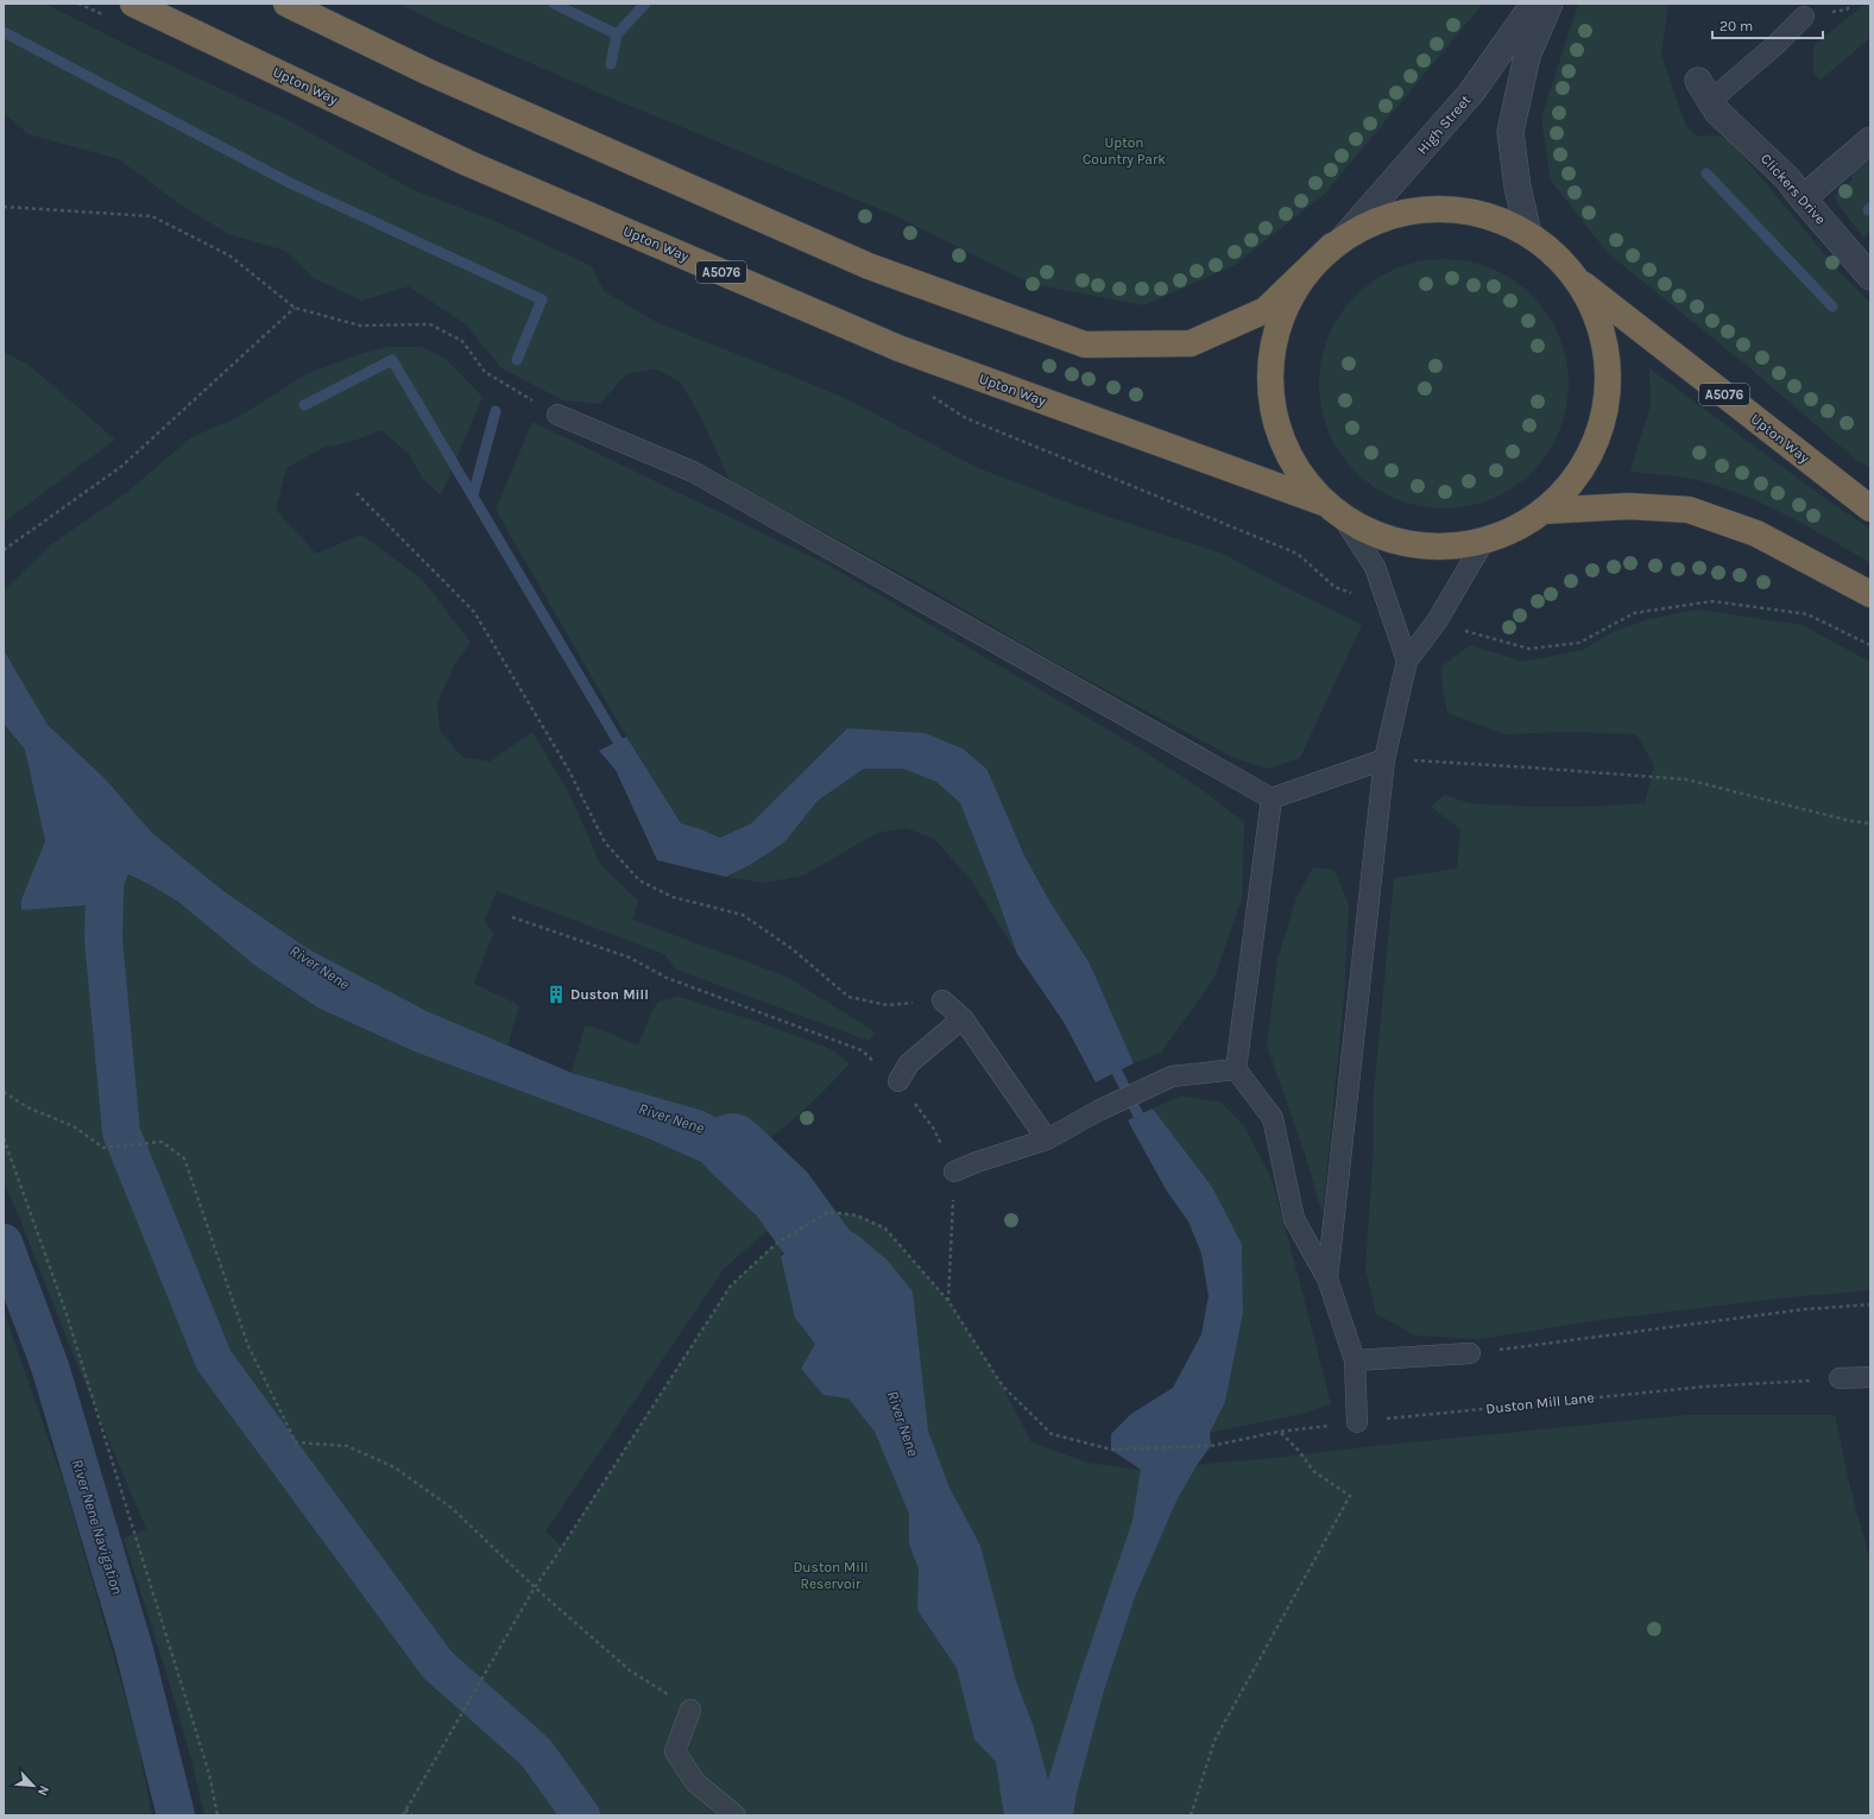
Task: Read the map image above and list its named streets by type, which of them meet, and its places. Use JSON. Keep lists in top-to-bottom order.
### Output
{
  "streets": {
    "highway": ["Upton Way", "A5076"],
    "street": ["High Street", "Clickers Drive"],
    "path": ["Duston Mill Lane"]
  },
  "water": ["River Nene", "River Nene Navigation"],
  "parks": ["Upton Country Park", "Duston Mill Reservoir"],
  "places": {
    "building": ["Duston Mill"]
  },
  "scale_bar": "20 m",
  "north": "bottom right"
}
